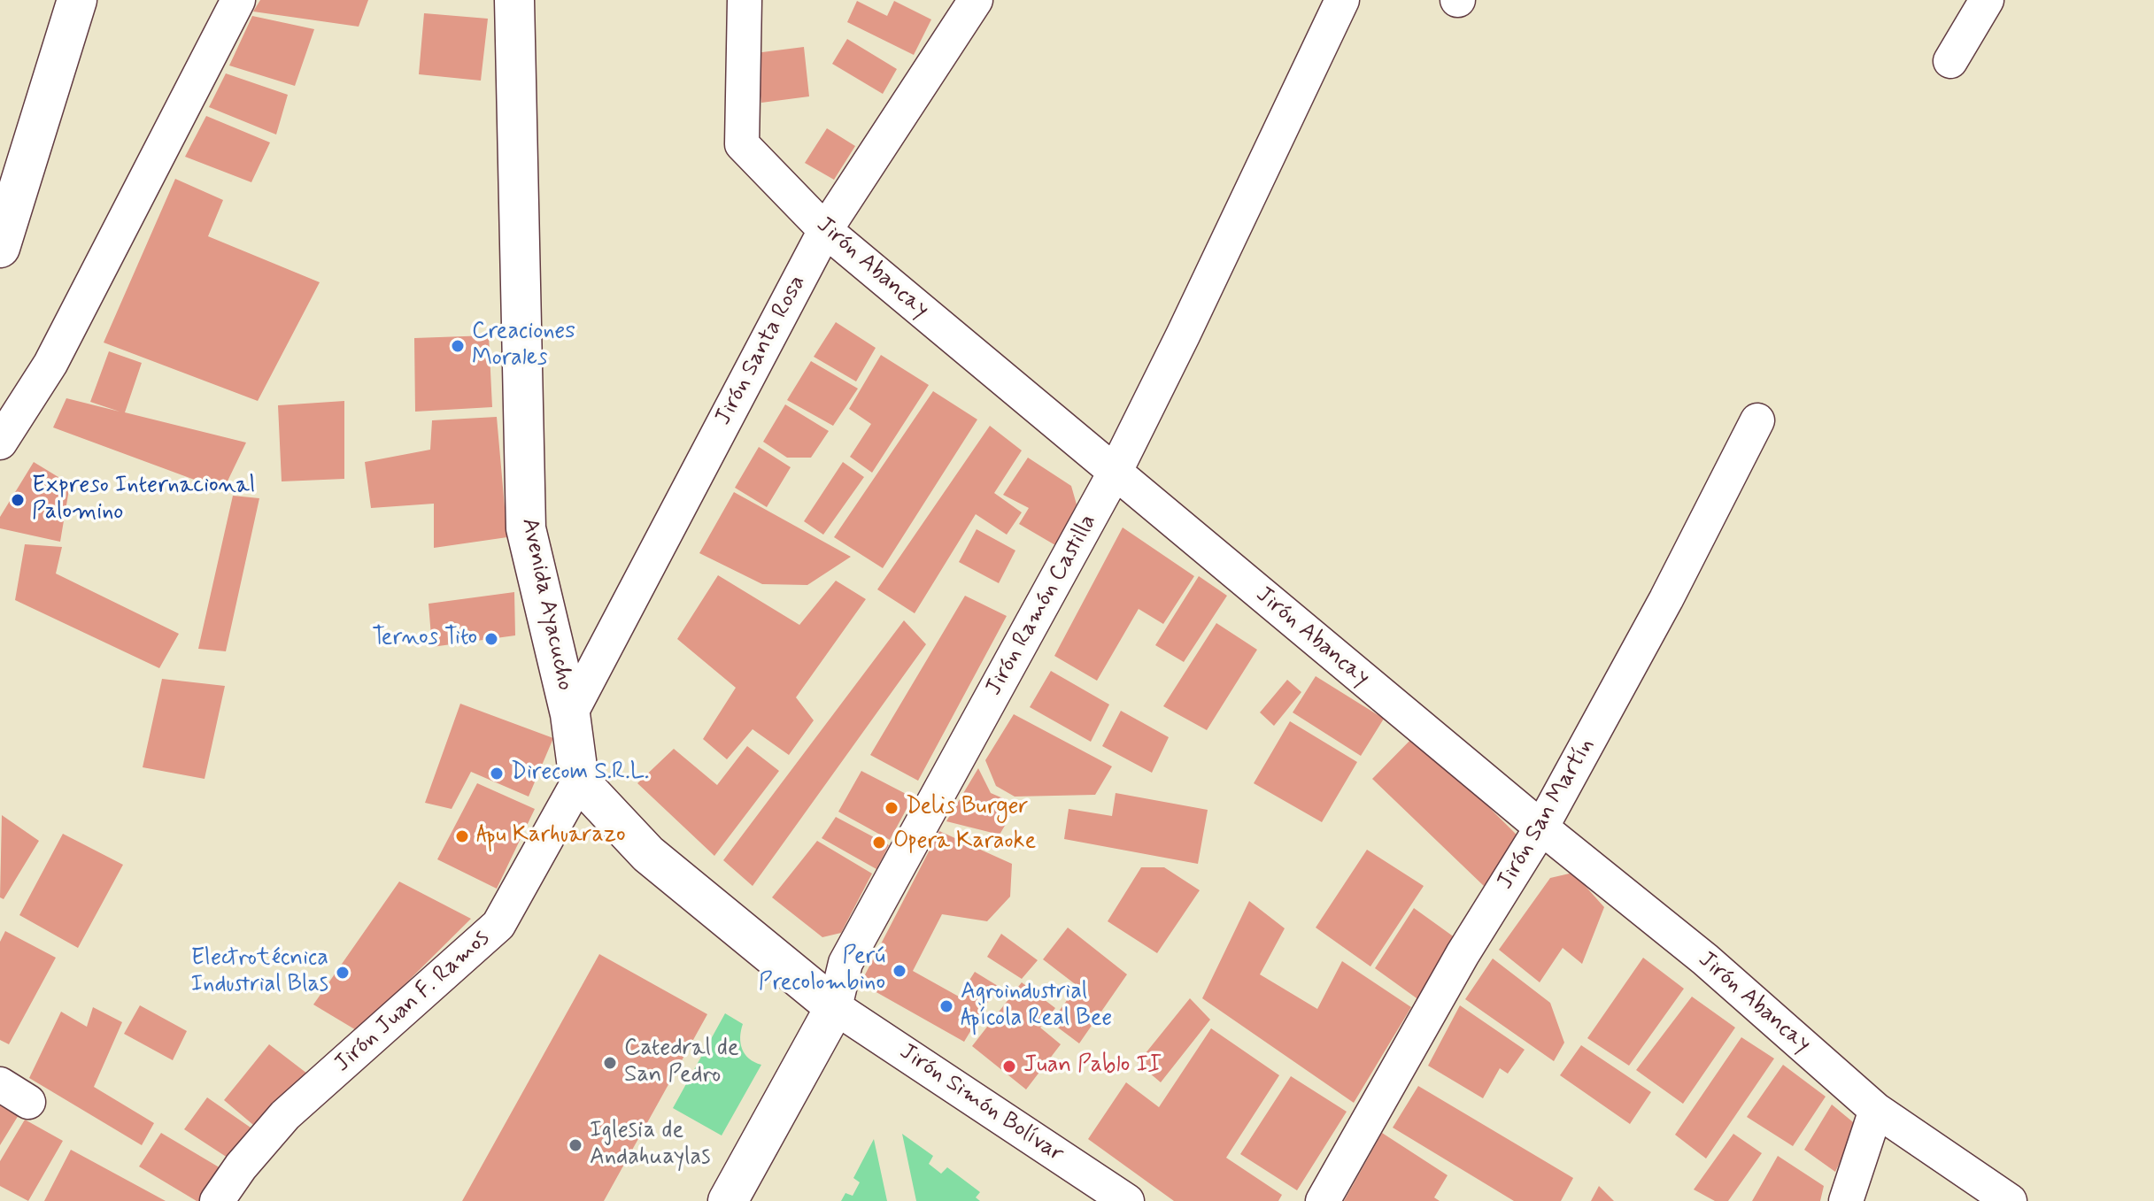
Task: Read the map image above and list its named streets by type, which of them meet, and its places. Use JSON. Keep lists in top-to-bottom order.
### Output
{
  "streets": {
    "main road": ["Avenida Ayacucho", "Jirón Ramón Castilla"],
    "street": [
      "Jirón Abancay",
      "Jirón Santa Rosa",
      "Jirón San Martín",
      "Jirón Juan F. Ramos",
      "Jirón Simón Bolívar"
    ]
  },
  "crossings": [
    ["Jirón Abancay", "Jirón Santa Rosa"],
    ["Jirón Abancay", "Jirón Ramón Castilla"],
    ["Jirón Abancay", "Jirón San Martín"],
    ["Jirón Santa Rosa", "Avenida Ayacucho"],
    ["Avenida Ayacucho", "Jirón Juan F. Ramos"],
    ["Jirón Ramón Castilla", "Jirón Simón Bolívar"]
  ],
  "places": [
    "Creaciones Morales",
    "Expreso Internacional Palomino",
    "Ternos Tito",
    "Direcom S.R.L.",
    "Delis Burger",
    "Apu Karhuarazo",
    "Opera Karaoke",
    "Perú Precolombino",
    "Electrotécnica Industrial Blas",
    "Agroindustrial Apícola Real Bee",
    "Catedral de San Pedro",
    "Juan Pablo II",
    "Iglesia de Andahuaylas"
  ]
}
